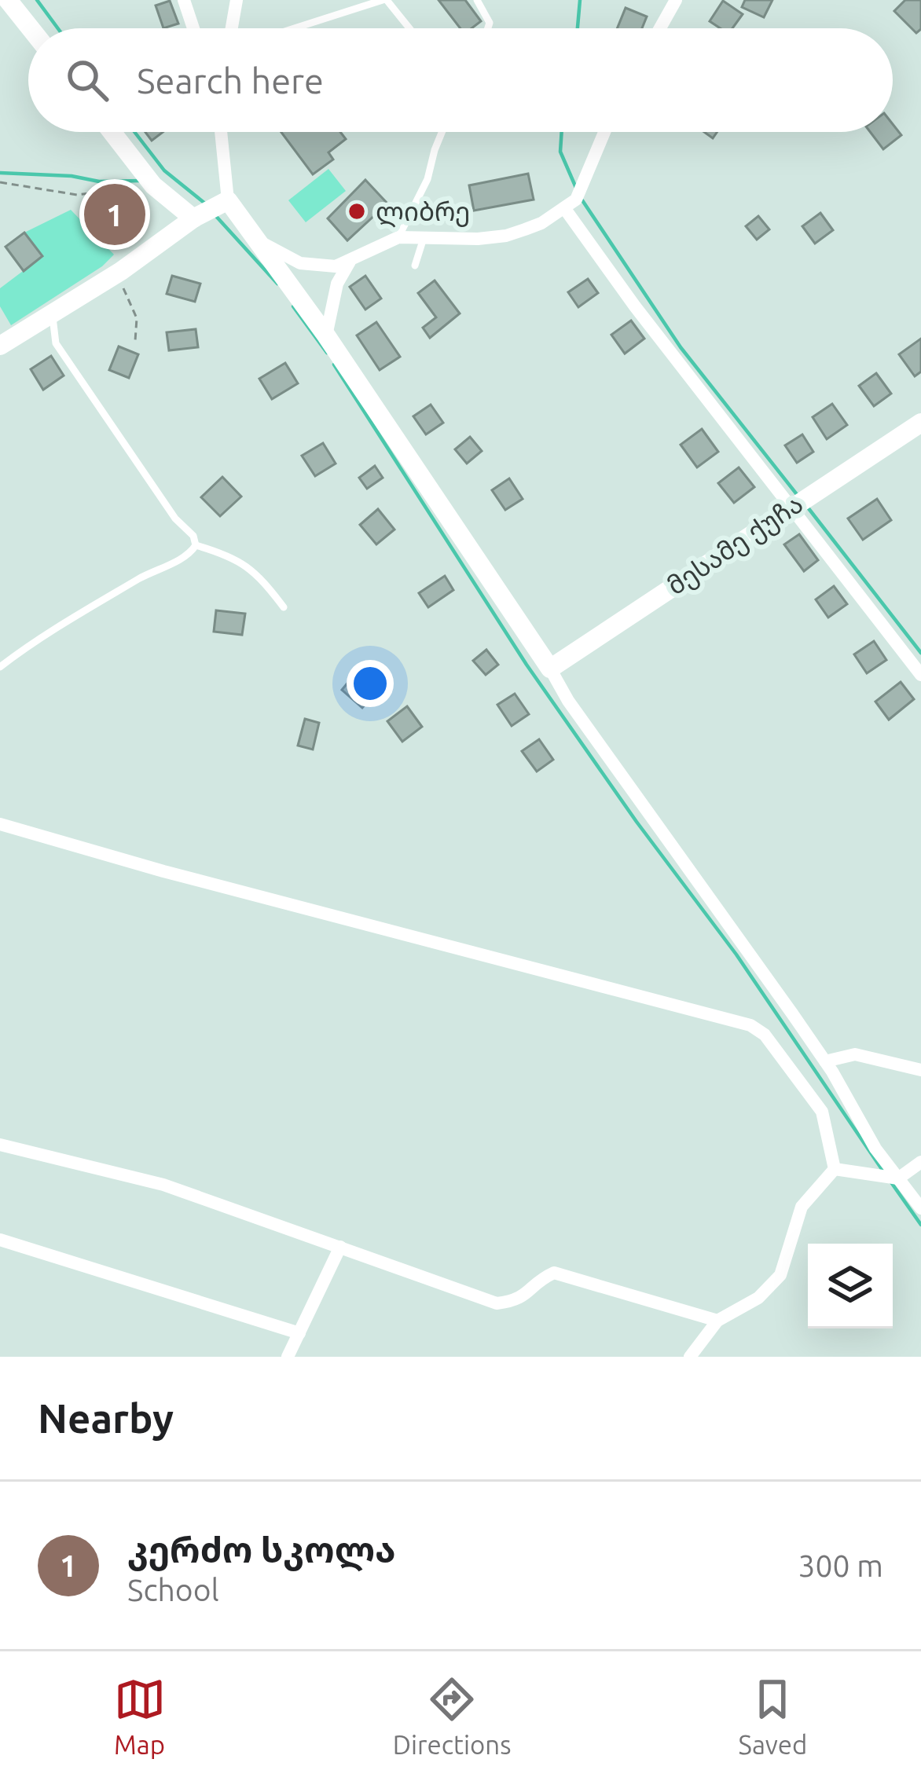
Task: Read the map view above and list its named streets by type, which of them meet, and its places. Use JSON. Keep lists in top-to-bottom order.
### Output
{
  "streets": {
    "street": ["მესამე ქუჩა"]
  },
  "places": ["ლიბრე"],
  "page": {
    "search": "Search here",
    "pins": "1",
    "heading": "Nearby",
    "list": [
      {
        "mark": "1",
        "name": "კერძო სკოლა",
        "note": "School",
        "value": "300 m"
      }
    ],
    "nav": ["Map", "Directions", "Saved"]
  }
}
